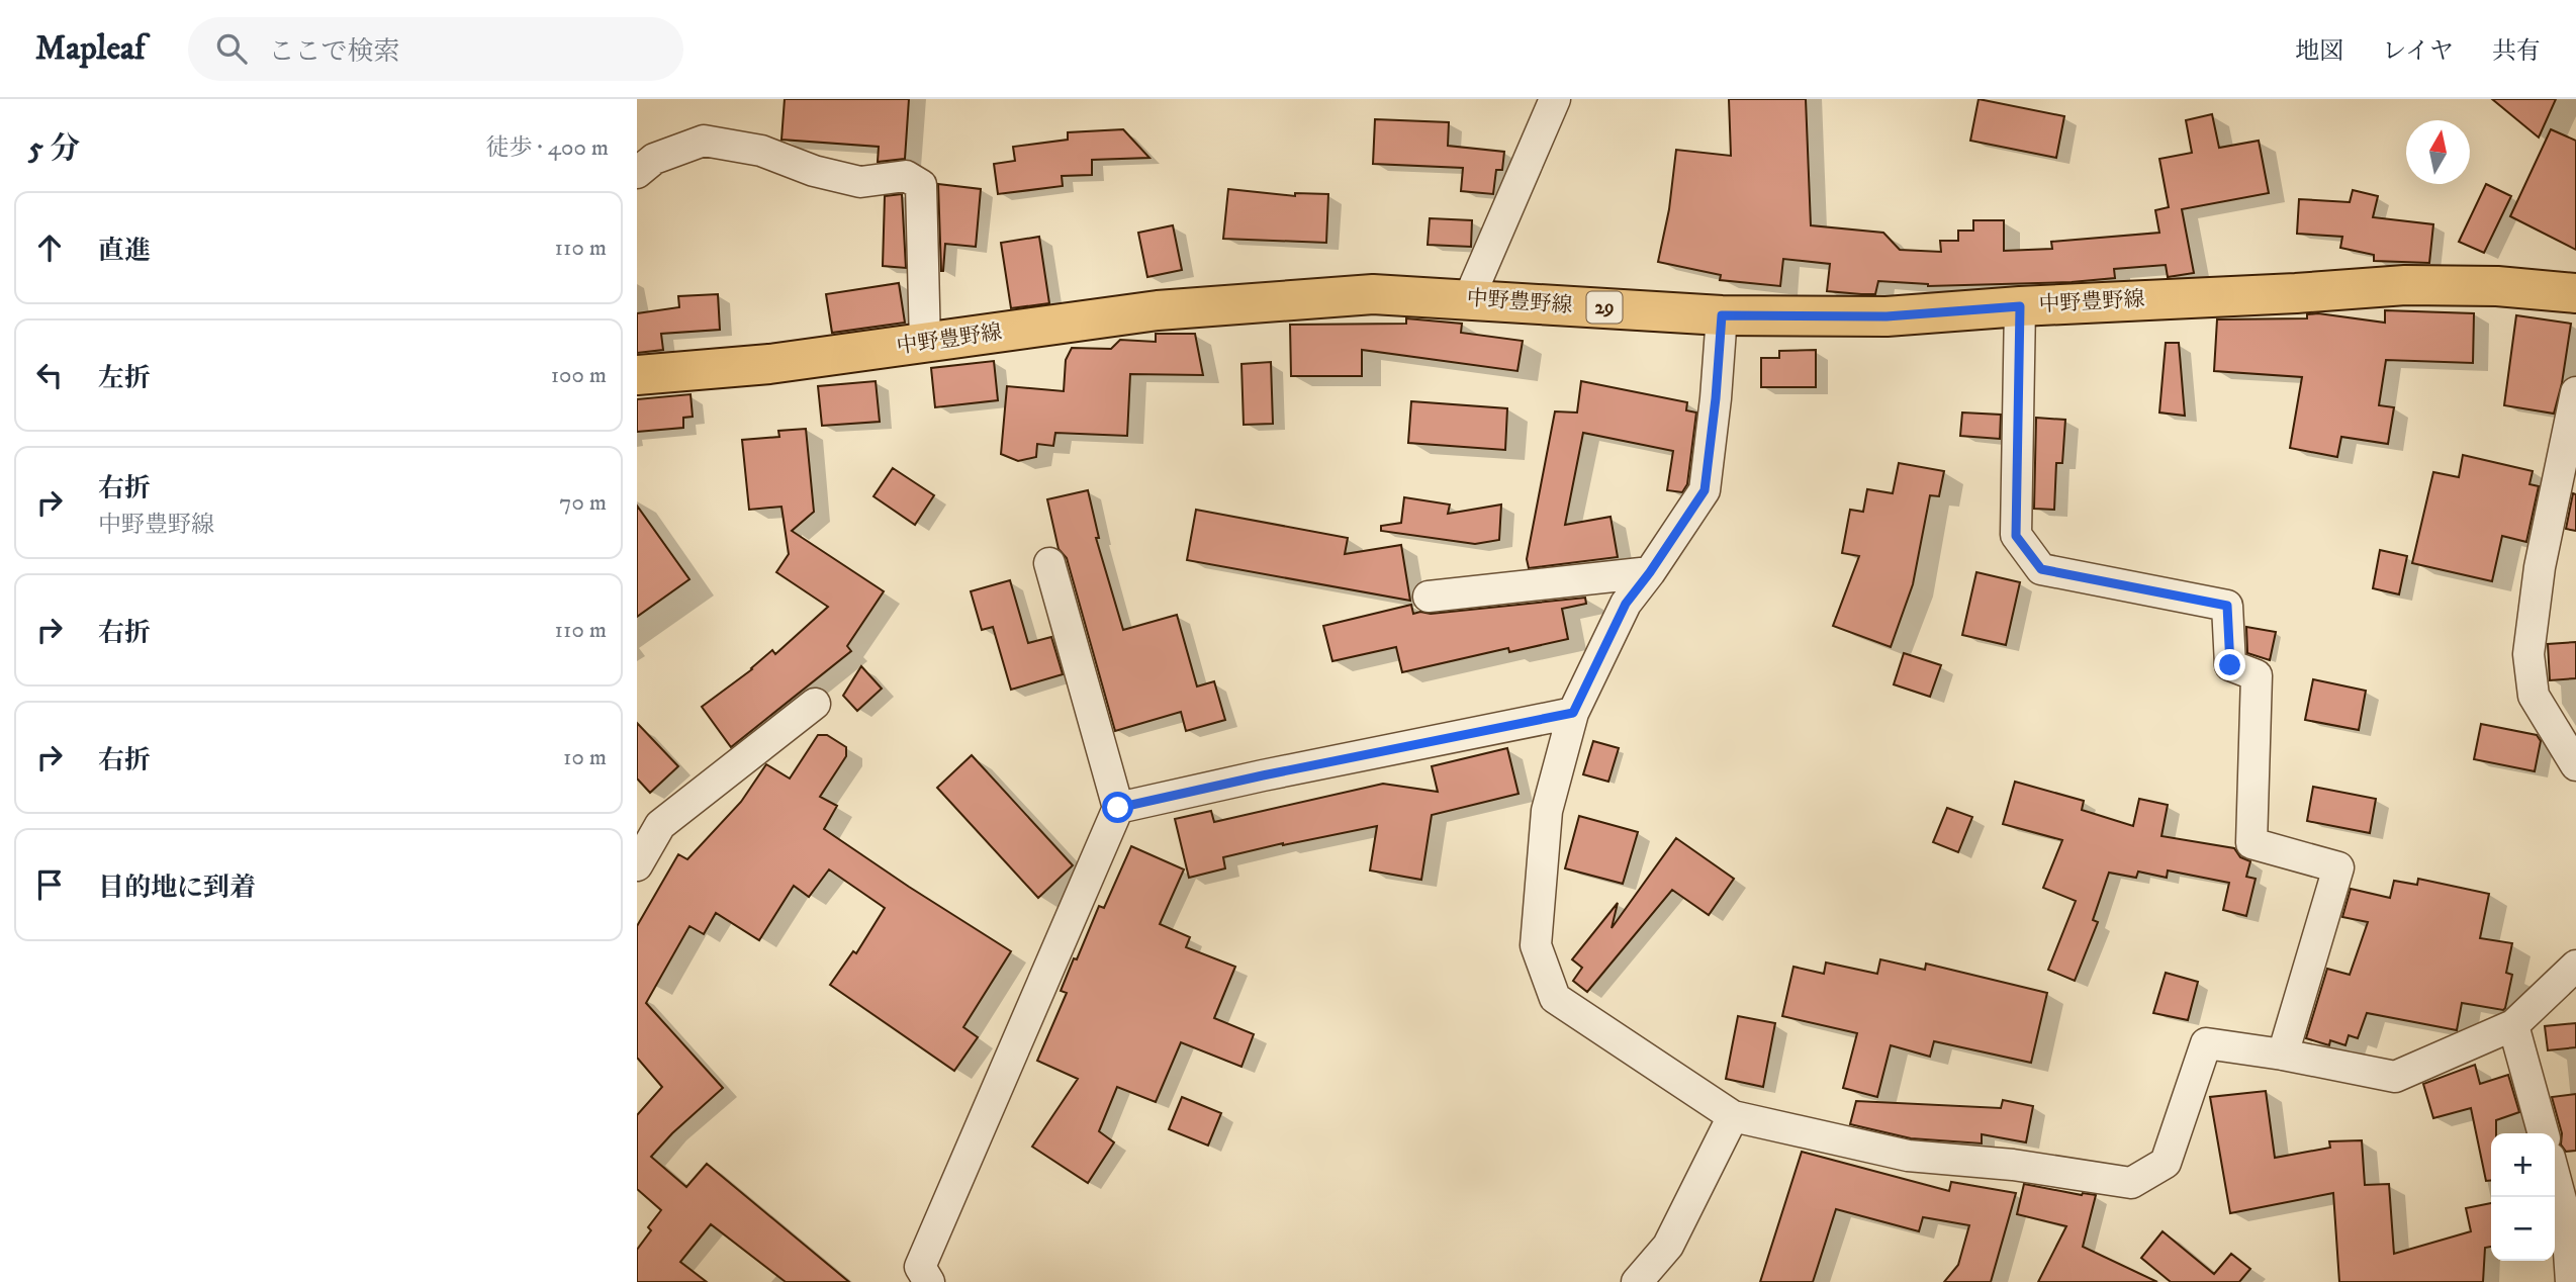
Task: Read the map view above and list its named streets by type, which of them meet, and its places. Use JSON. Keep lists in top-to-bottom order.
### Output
{
  "streets": {
    "main road": ["中野豊野線", "29"]
  },
  "north": "top",
  "page": {
    "header": "Mapleaf",
    "search": "ここで検索",
    "nav": ["地図", "レイヤ", "共有"],
    "heading": ["5 分", "徒歩 · 400 m"],
    "list": [
      ["直進", "110 m"],
      ["左折", "100 m"],
      ["右折", "中野豊野線", "70 m"],
      ["右折", "110 m"],
      ["右折", "10 m"],
      "目的地に到着"
    ],
    "map_buttons": ["+", "−"]
  }
}
